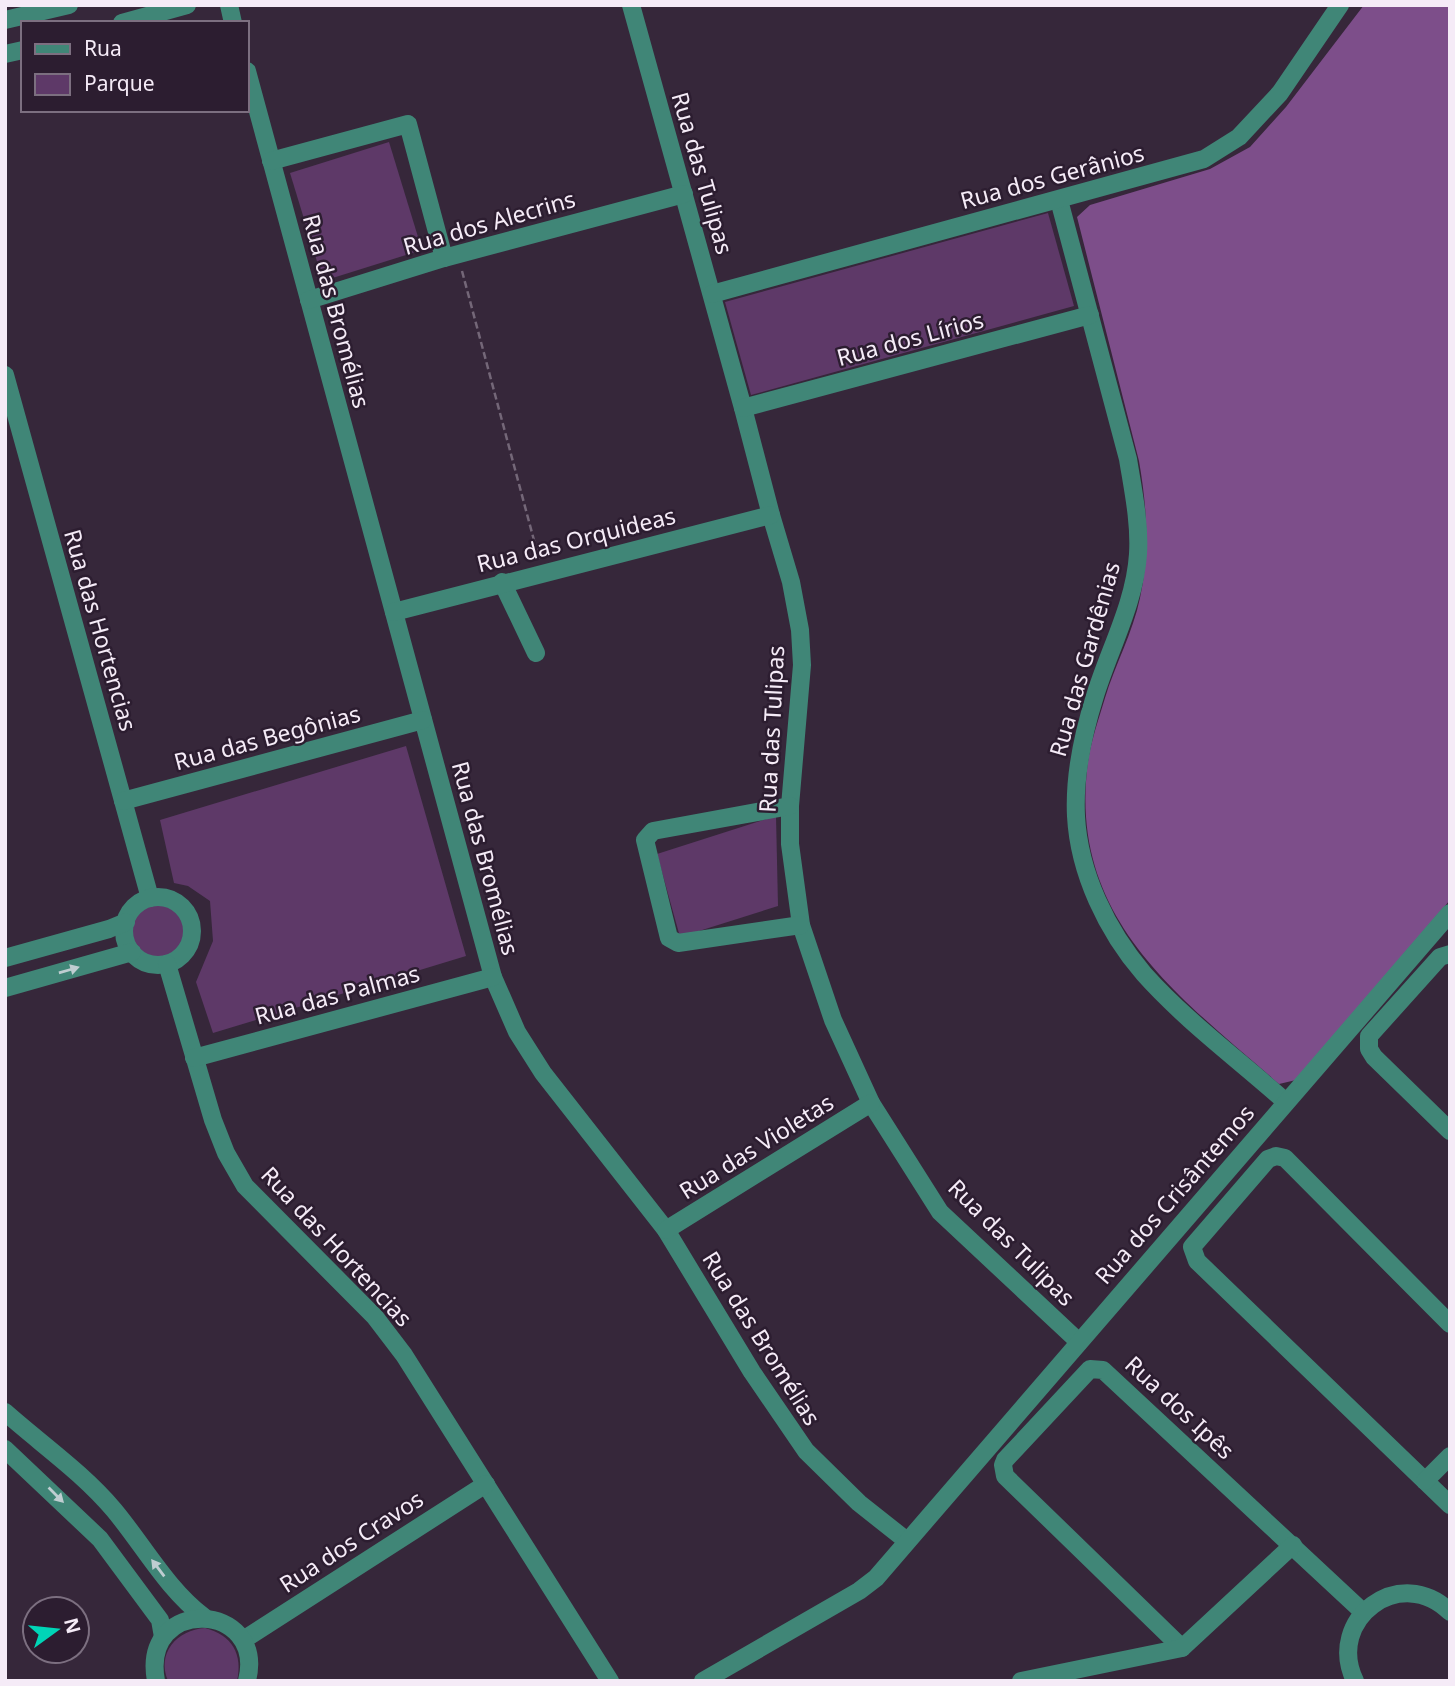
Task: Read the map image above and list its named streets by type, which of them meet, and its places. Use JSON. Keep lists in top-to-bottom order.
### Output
{
  "streets": {
    "street": [
      "Rua das Tulipas",
      "Rua dos Gerânios",
      "Rua dos Alecrins",
      "Rua das Bromélias",
      "Rua dos Lírios",
      "Rua das Orquideas",
      "Rua das Hortencias",
      "Rua das Gardênias",
      "Rua das Begônias",
      "Rua das Palmas",
      "Rua das Violetas",
      "Rua dos Crisântemos",
      "Rua dos Ipês",
      "Rua dos Cravos"
    ]
  },
  "crossings": [
    ["Rua das Tulipas", "Rua dos Gerânios"],
    ["Rua das Tulipas", "Rua dos Alecrins"],
    ["Rua das Tulipas", "Rua dos Lírios"],
    ["Rua das Tulipas", "Rua das Orquideas"],
    ["Rua das Tulipas", "Rua das Violetas"],
    ["Rua das Tulipas", "Rua dos Crisântemos"],
    ["Rua dos Gerânios", "Rua das Gardênias"],
    ["Rua dos Alecrins", "Rua das Bromélias"],
    ["Rua das Bromélias", "Rua das Orquideas"],
    ["Rua das Bromélias", "Rua das Begônias"],
    ["Rua das Bromélias", "Rua das Palmas"],
    ["Rua das Bromélias", "Rua das Violetas"],
    ["Rua das Bromélias", "Rua dos Crisântemos"],
    ["Rua dos Lírios", "Rua das Gardênias"],
    ["Rua das Hortencias", "Rua das Begônias"],
    ["Rua das Hortencias", "Rua das Palmas"],
    ["Rua das Hortencias", "Rua dos Cravos"],
    ["Rua das Gardênias", "Rua dos Crisântemos"]
  ],
  "legend": ["Rua", "Parque"],
  "north": "right"
}
